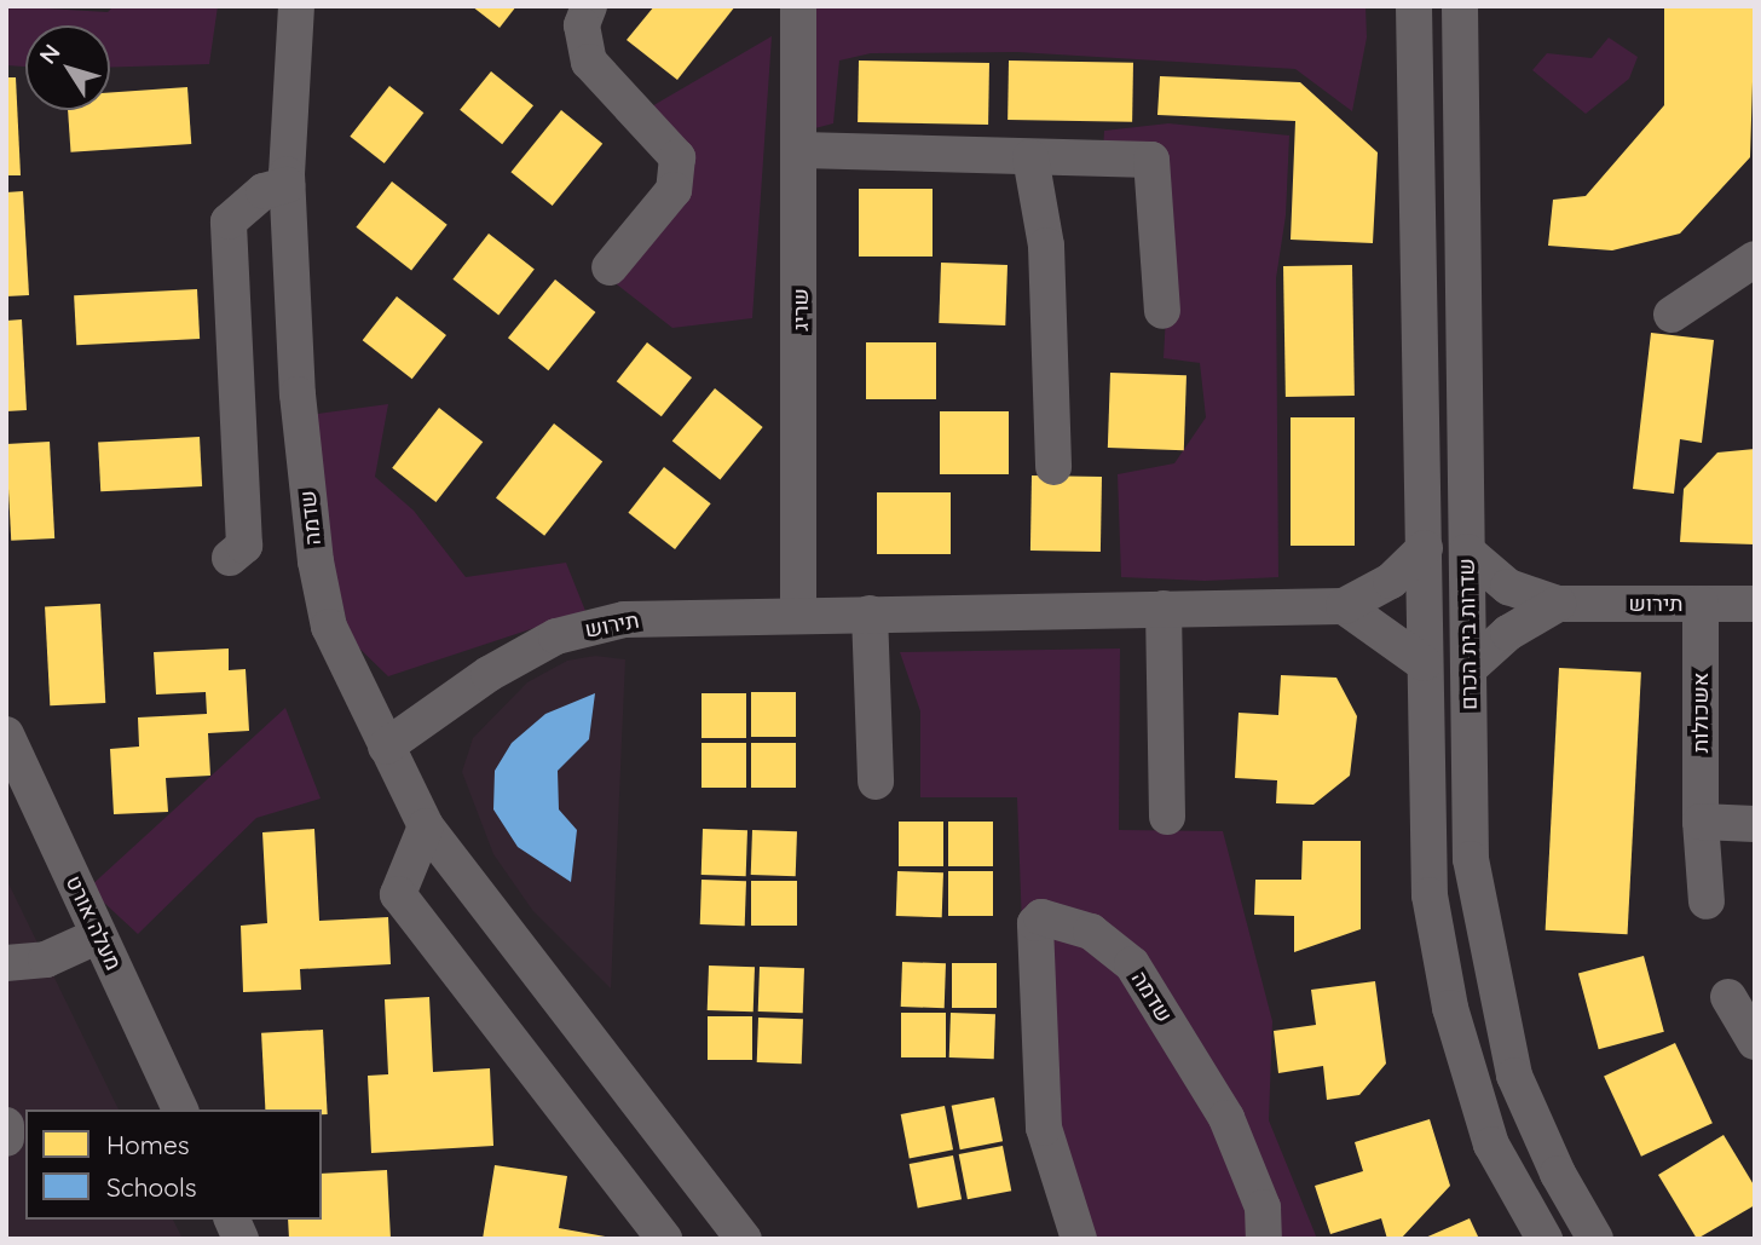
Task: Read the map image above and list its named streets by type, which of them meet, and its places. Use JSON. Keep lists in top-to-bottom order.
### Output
{
  "streets": {
    "street": [
      "שריג",
      "שדמה",
      "תירוש",
      "שדרות בית הכרם",
      "אשכולות",
      "מעלה אורט"
    ]
  },
  "crossings": [
    ["שריג", "תירוש"],
    ["שדמה", "תירוש"],
    ["תירוש", "אשכולות"]
  ],
  "legend": ["Homes", "Schools"],
  "north": "top left"
}
